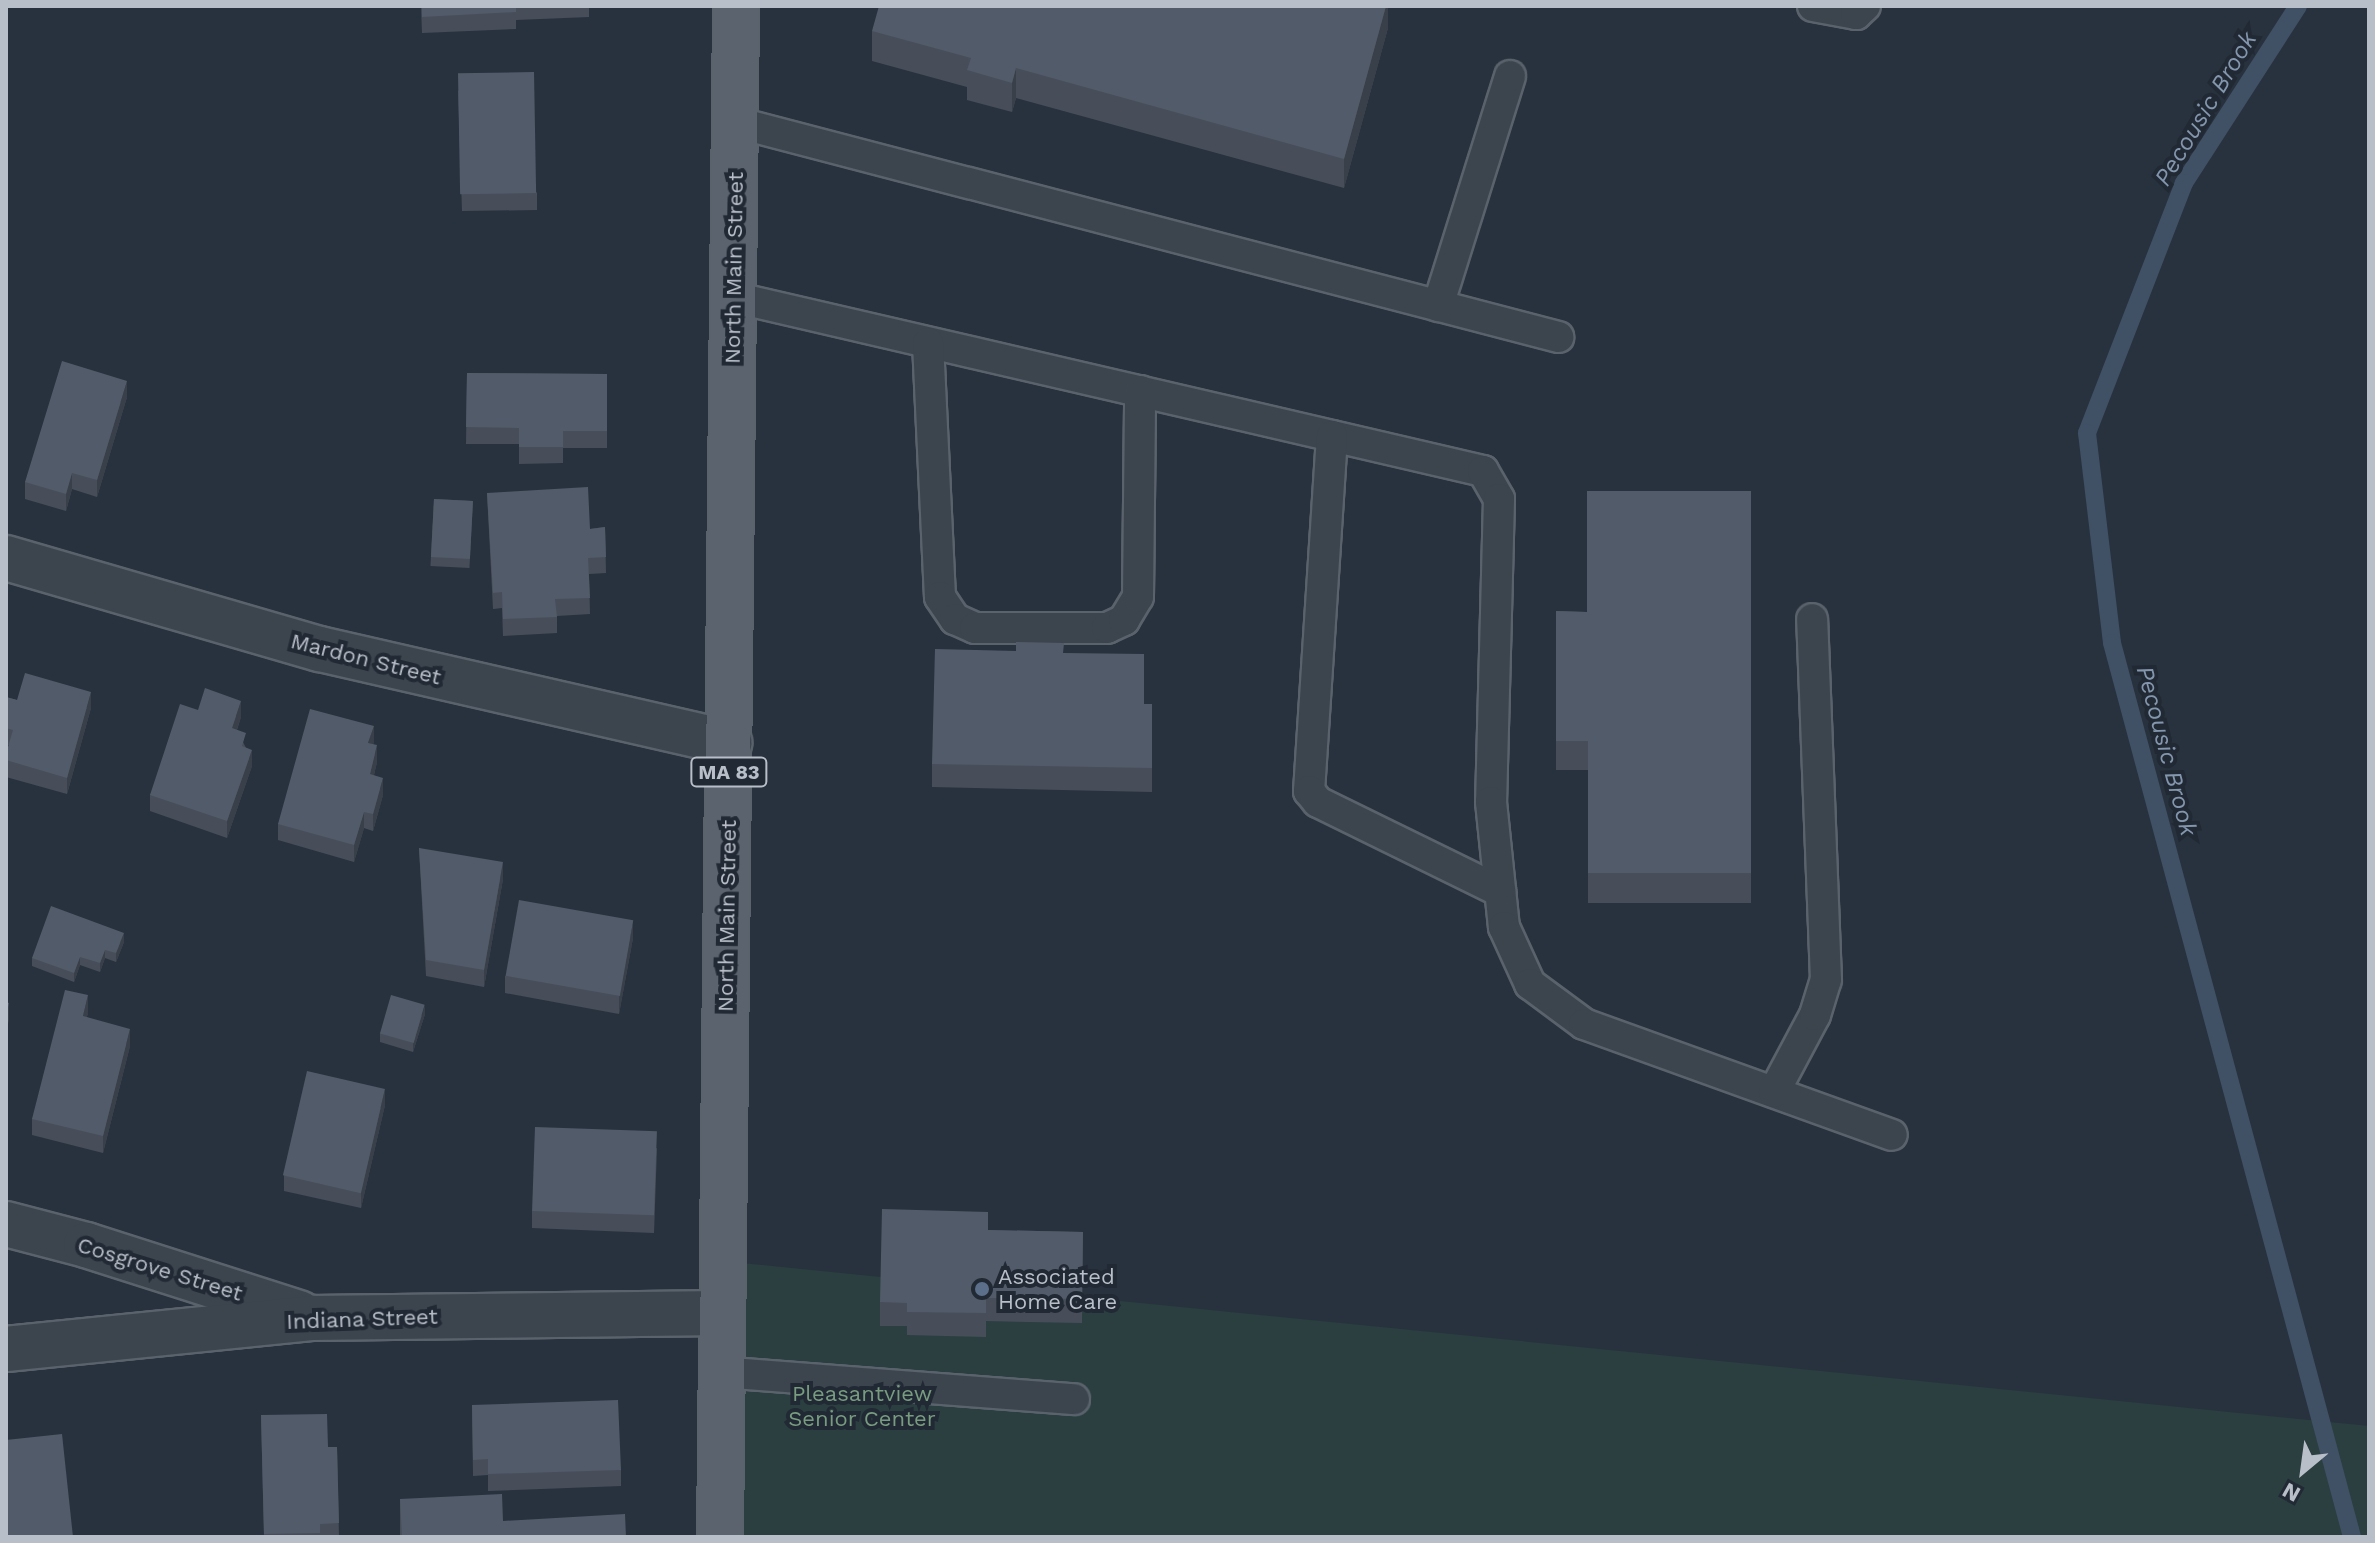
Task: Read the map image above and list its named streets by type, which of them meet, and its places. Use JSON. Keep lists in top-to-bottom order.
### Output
{
  "streets": {
    "main road": ["North Main Street", "MA 83"],
    "street": ["Mardon Street", "Cosgrove Street", "Indiana Street"]
  },
  "crossings": [
    ["North Main Street", "Mardon Street"],
    ["North Main Street", "Indiana Street"],
    ["Cosgrove Street", "Indiana Street"]
  ],
  "water": ["Pecousic Brook"],
  "parks": ["Pleasantview Senior Center"],
  "places": ["Associated Home Care"],
  "north": "bottom left"
}
